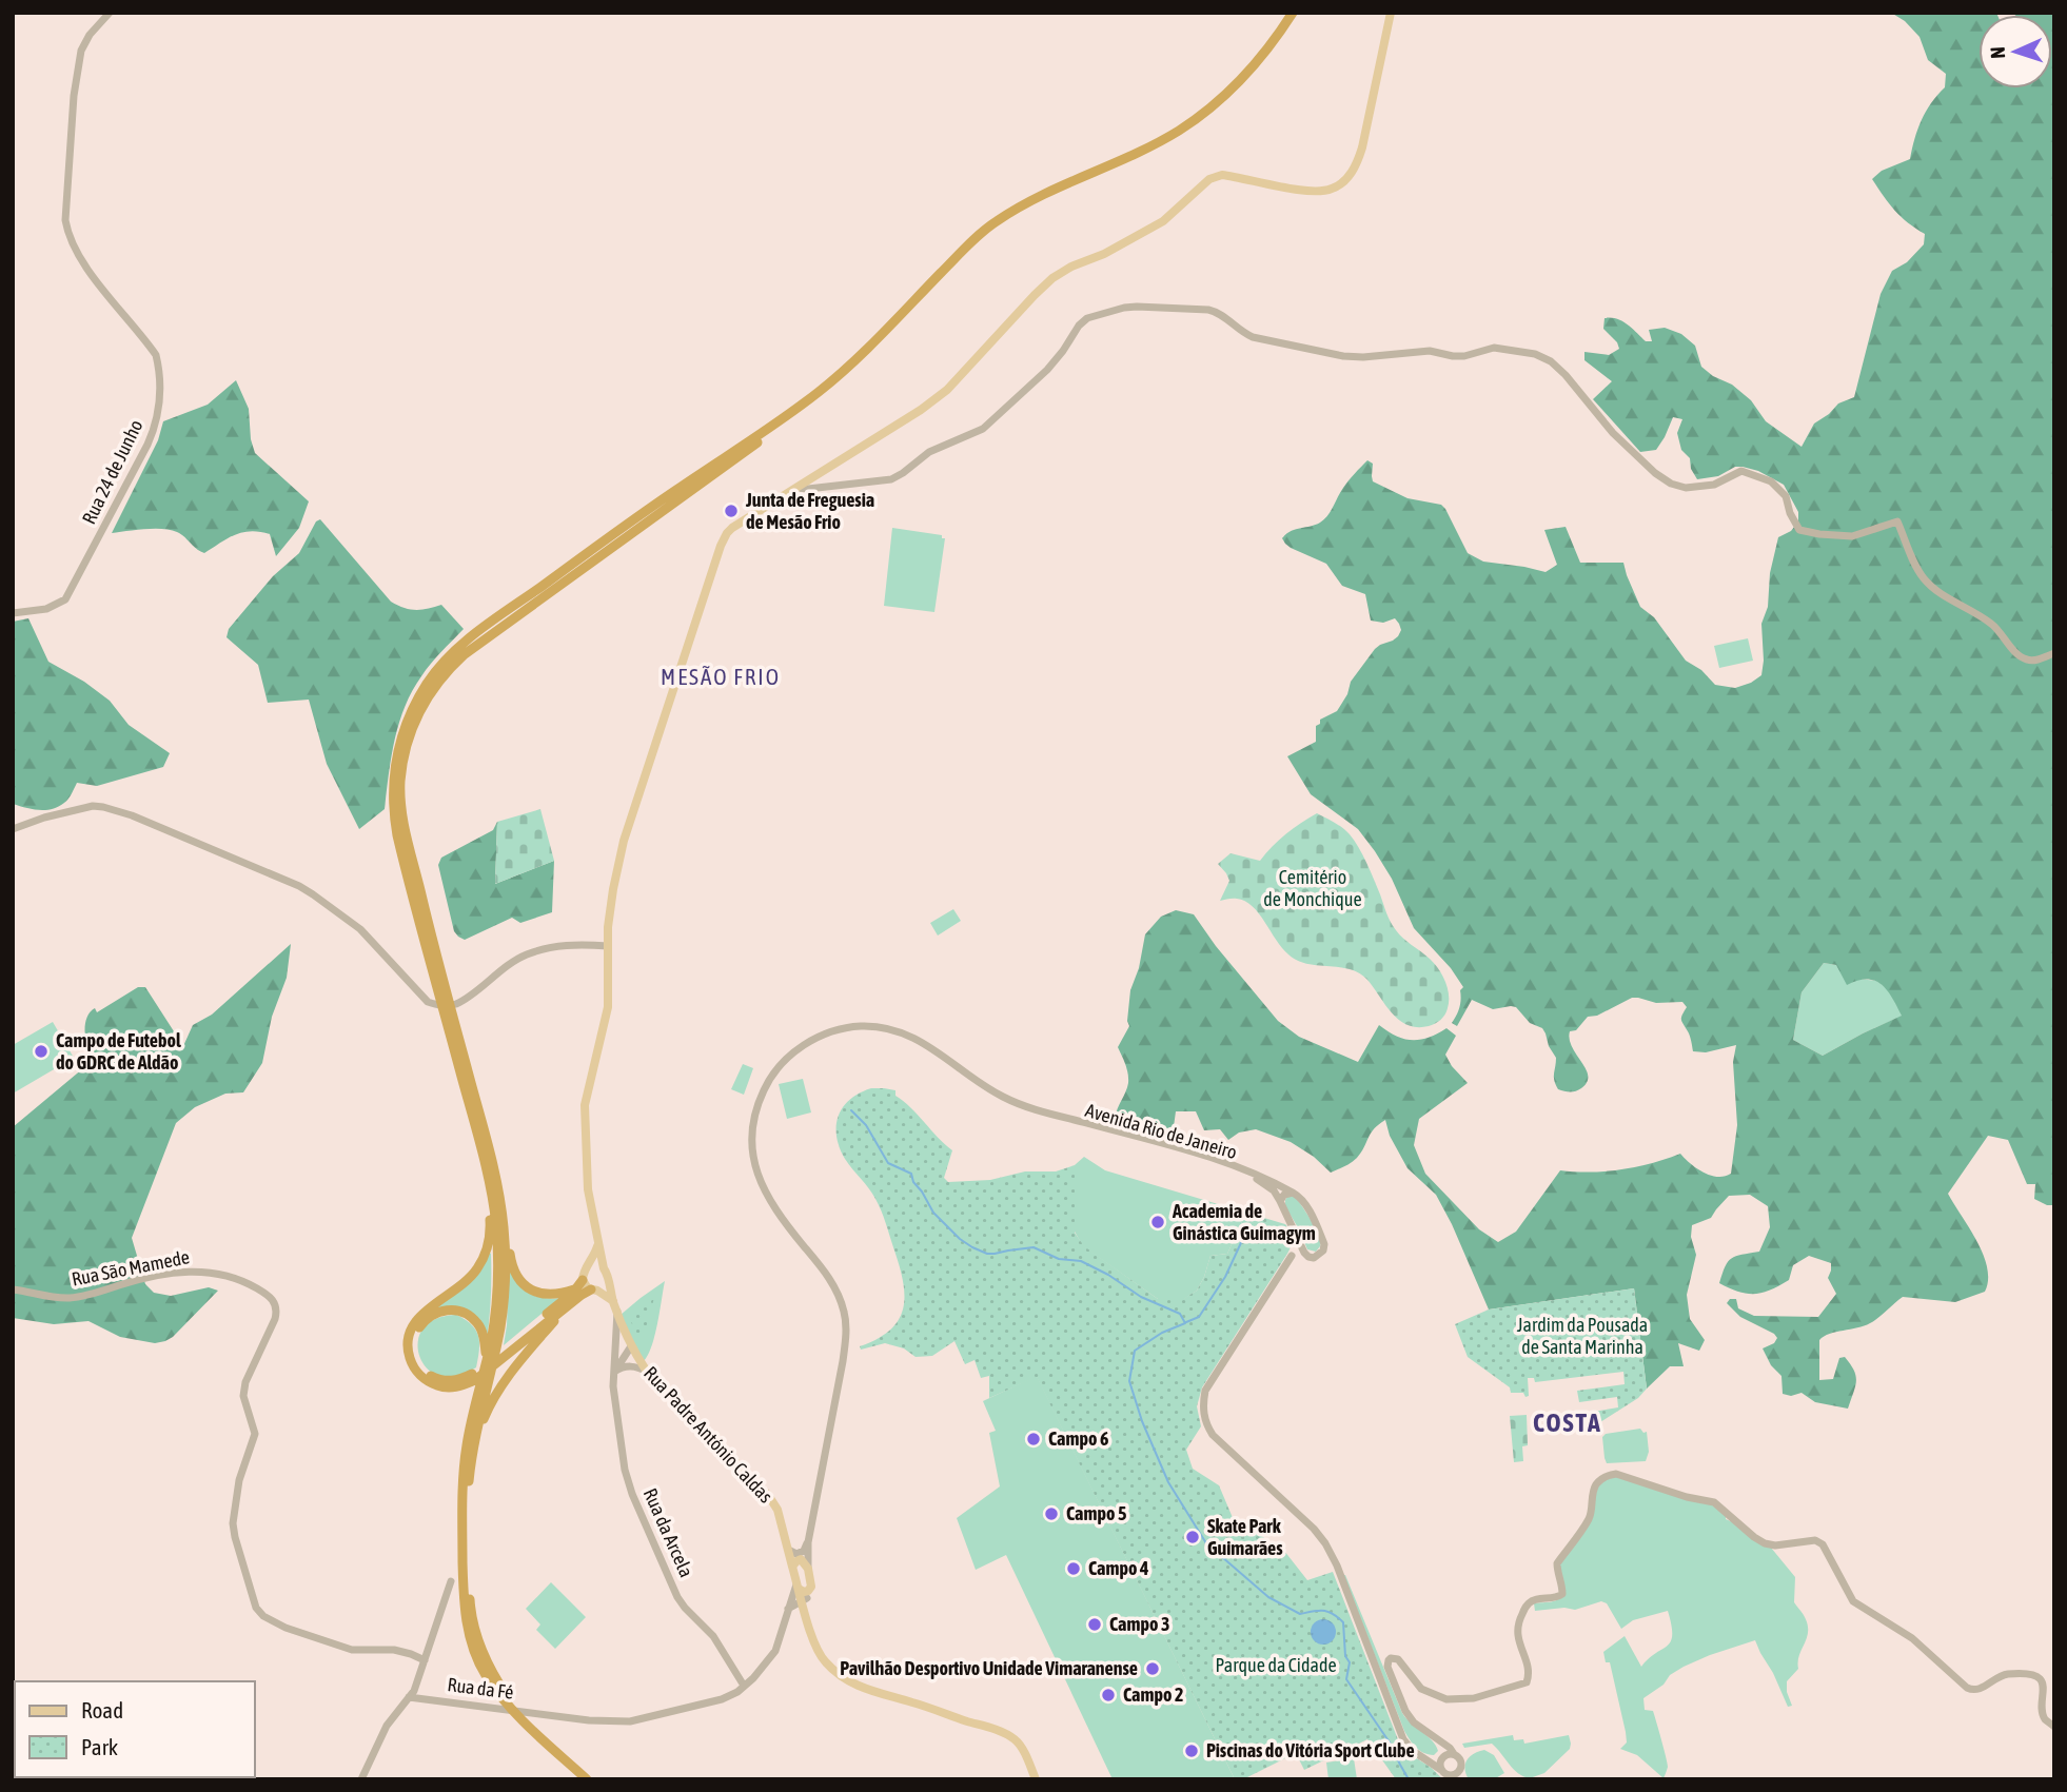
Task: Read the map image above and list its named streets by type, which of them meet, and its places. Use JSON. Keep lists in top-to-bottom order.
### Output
{
  "streets": {
    "main road": ["Rua Padre António Caldas"],
    "street": [
      "Rua 24 de Junho",
      "Avenida Rio de Janeiro",
      "Rua São Mamede",
      "Rua da Arcela",
      "Rua da Fé"
    ]
  },
  "crossings": [
    ["Rua Padre António Caldas", "Rua da Arcela"],
    ["Rua da Arcela", "Rua da Fé"]
  ],
  "districts": ["MESÃO FRIO", "COSTA"],
  "parks": ["Cemitério de Monchique", "Jardim da Pousada de Santa Marinha", "Parque da Cidade"],
  "places": [
    "Junta de Freguesia de Mesão Frio",
    "Campo de Futebol do GDRC de Aldão",
    "Academia de Ginástica Guimagym",
    "Campo 6",
    "Campo 5",
    "Skate Park Guimarães",
    "Campo 4",
    "Campo 3",
    "Pavilhão Desportivo Unidade Vimaranense",
    "Campo 2",
    "Piscinas do Vitória Sport Clube"
  ],
  "legend": ["Road", "Park"],
  "north": "left"
}
